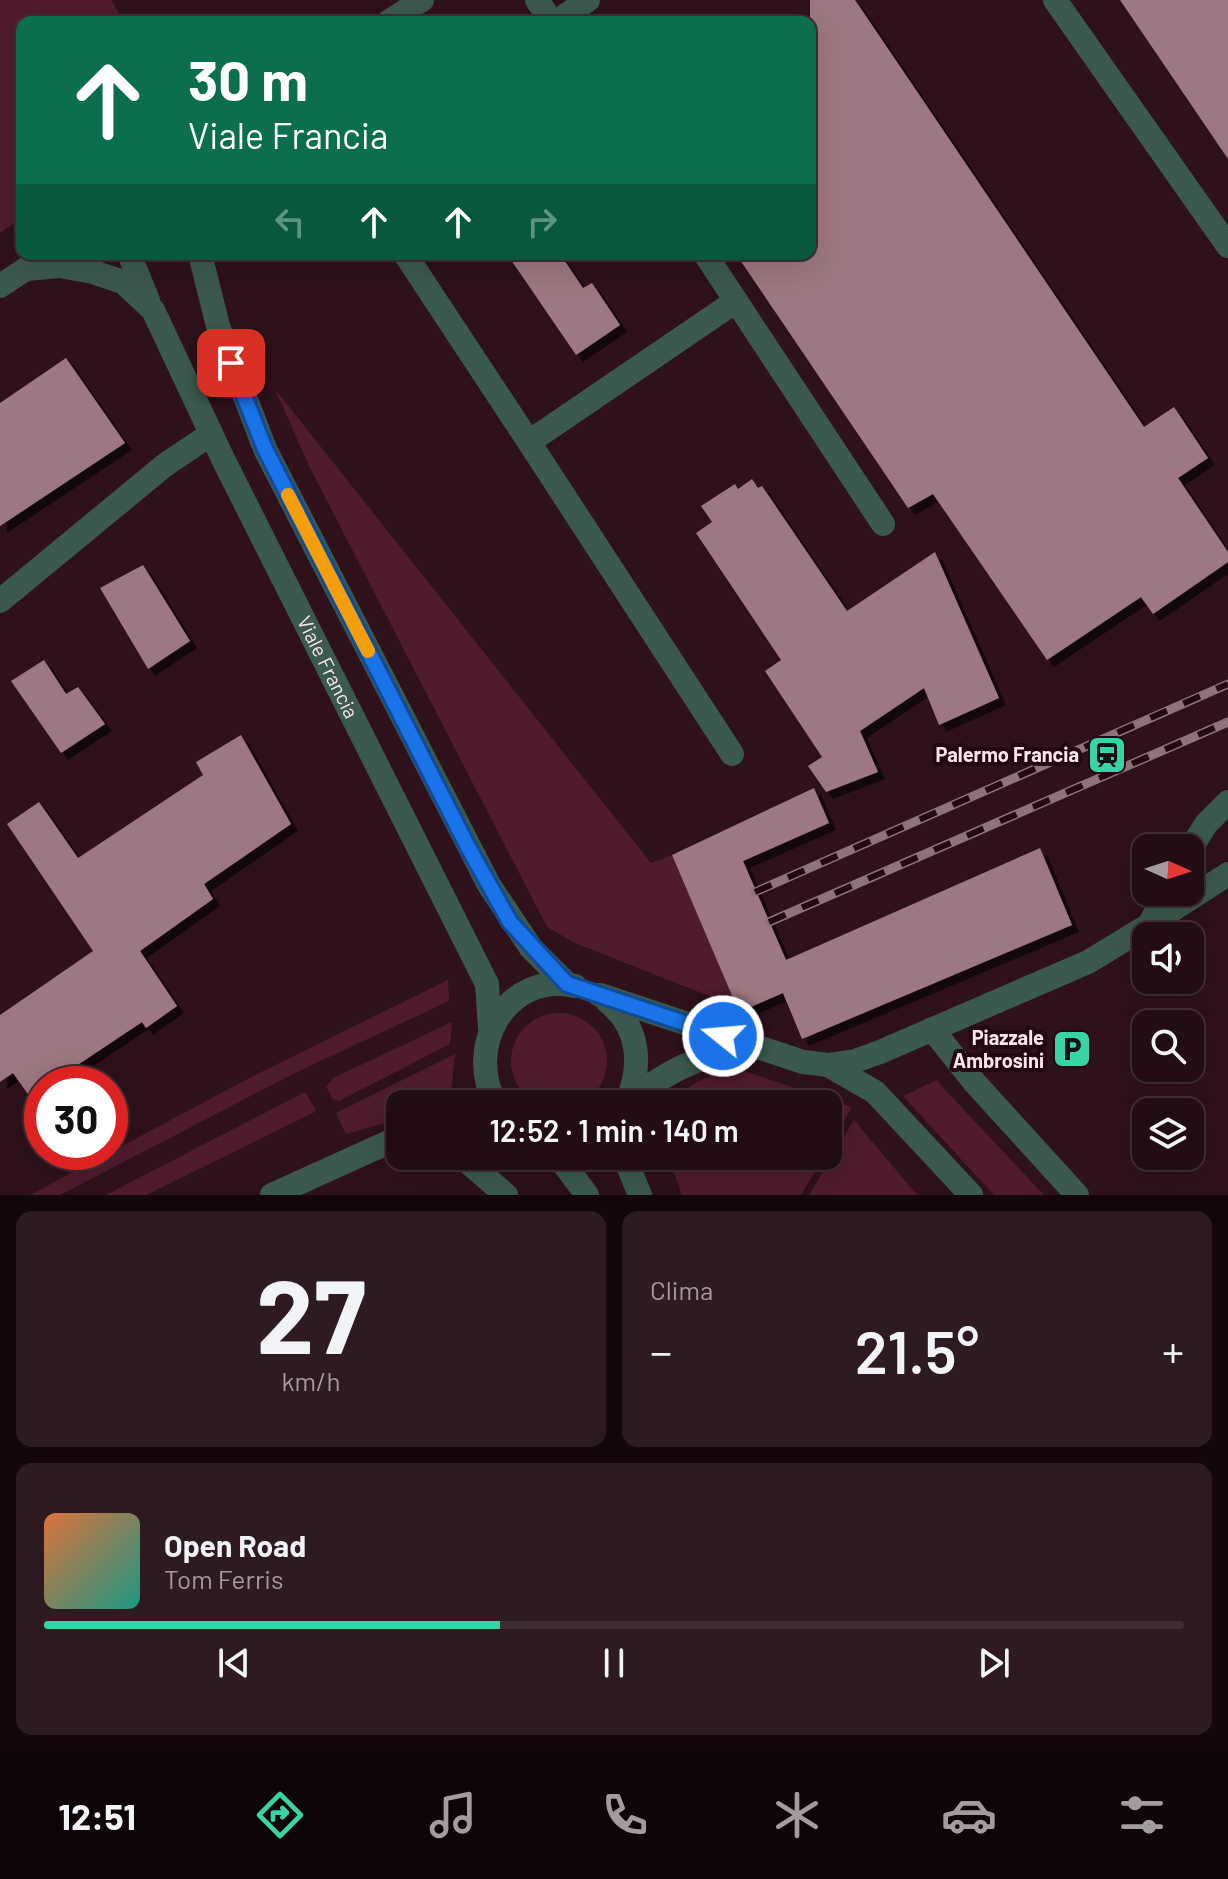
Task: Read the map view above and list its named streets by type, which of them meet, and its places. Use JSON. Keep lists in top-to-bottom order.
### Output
{
  "streets": {
    "street": ["Viale Francia"]
  },
  "places": {
    "station": ["Palermo Francia"],
    "parking": ["Piazzale Ambrosini"]
  },
  "north": "right",
  "page": {
    "turn": ["30 m", "Viale Francia"],
    "limit": "30",
    "trip": "12:52 · 1 min · 140 m",
    "tile": [
      ["27", "km/h"],
      "Clima"
    ],
    "heat": ["−", "21.5°", "+"],
    "song": ["Open Road", "Tom Ferris"],
    "tabs": "12:51"
  }
}
